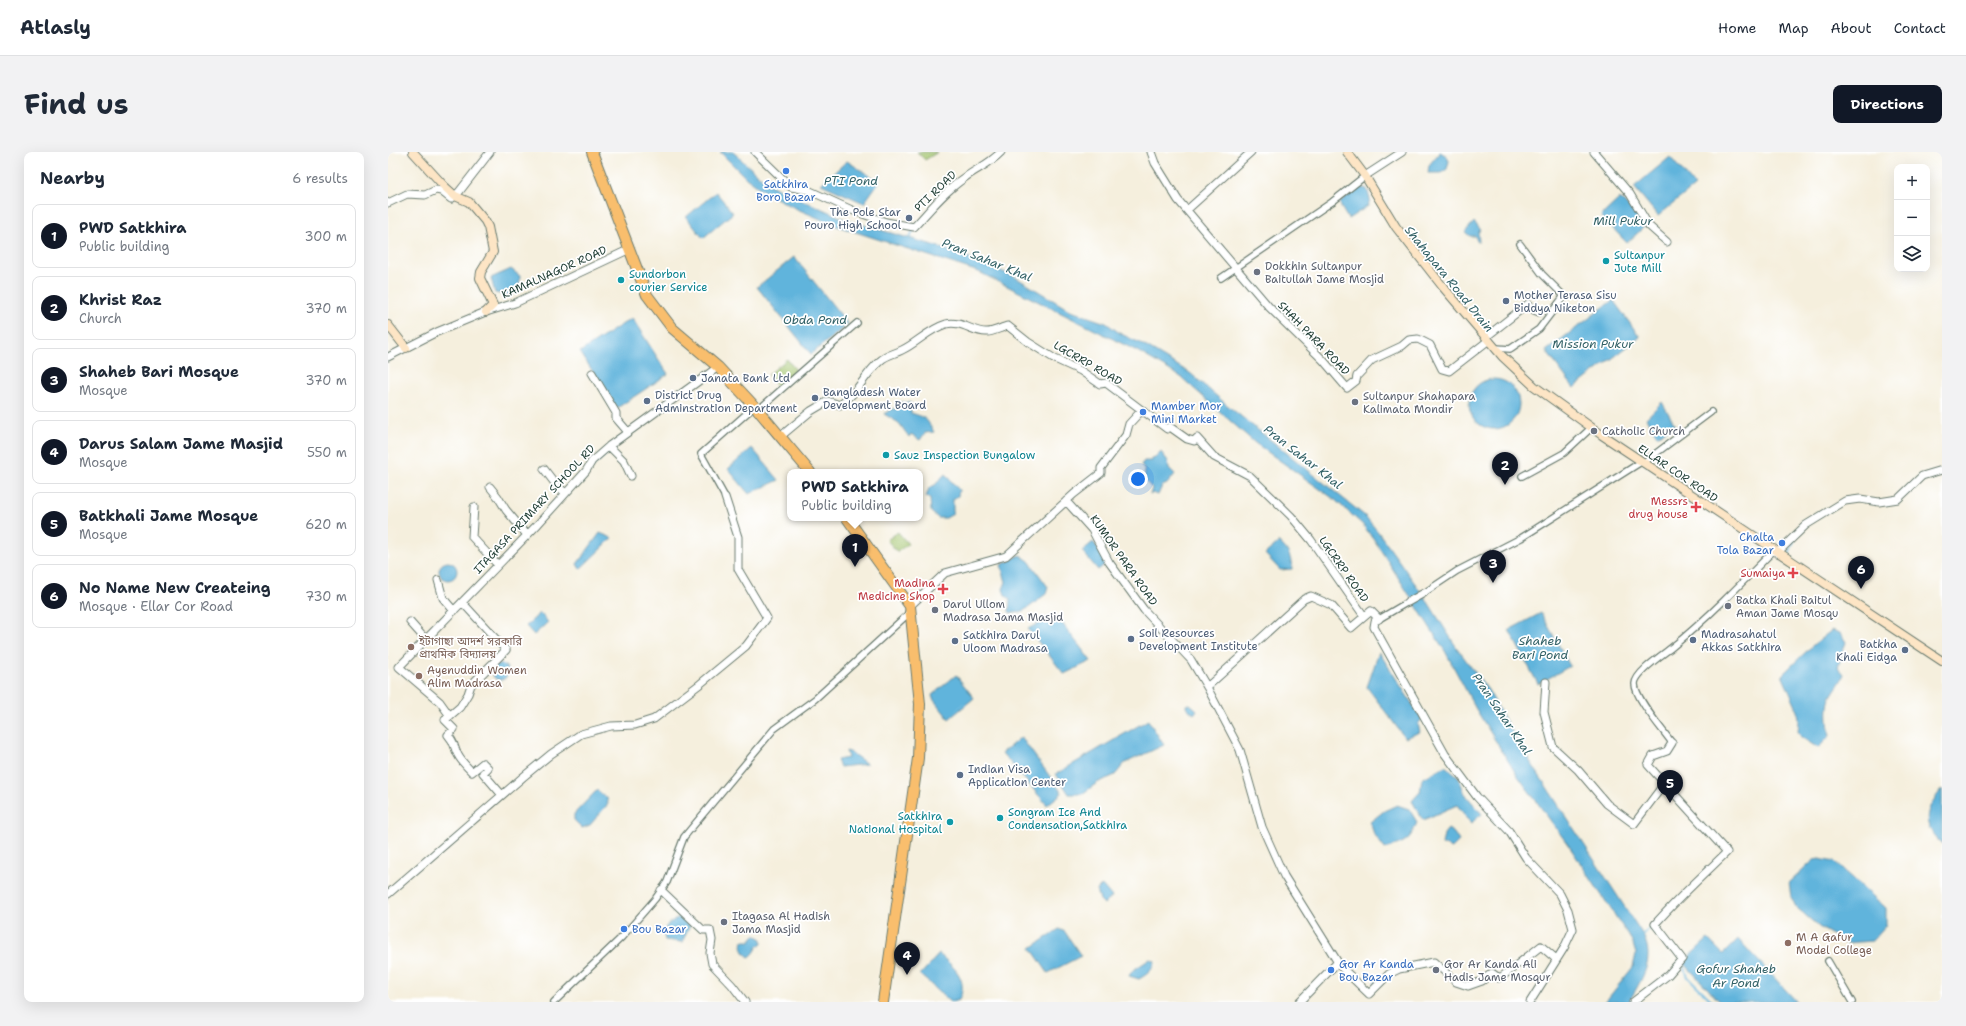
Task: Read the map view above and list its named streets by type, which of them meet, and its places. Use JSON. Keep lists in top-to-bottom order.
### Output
{
  "streets": {
    "main road": ["KAMALNAGOR ROAD", "ELLAR COR ROAD"],
    "street": [
      "PTI ROAD",
      "SHAH PARA ROAD",
      "LGCRRP ROAD",
      "ITAGASA PRIMARY SCHOOL RD",
      "KUMOR PARA ROAD"
    ]
  },
  "crossings": [
    ["SHAH PARA ROAD", "ELLAR COR ROAD"]
  ],
  "water": [
    "PTI Pond",
    "Mill Pukur",
    "Pran Sahar Khal",
    "Shahapara Road Drain",
    "Obda Pond",
    "Mission Pukur",
    "Shaheb Bari Pond",
    "Gofur Shaheb Ar Pond"
  ],
  "places": {
    "other": [
      "Satkhira Boro Bazar",
      "The Pole Star Pouro High School",
      "Sultanpur Jute Mill",
      "Dokkhin Sultanpur Baitullah Jame Mosjid",
      "Sundorbon courier Service",
      "Mother Terasa Sisu Biddya Niketon",
      "Janata Bank Ltd",
      "Bangladesh Water Development Board",
      "District Drug Adminstration Department",
      "Sultanpur Shahapara Kalimata Mondir",
      "Mamber Mor Mini Market",
      "Catholic Church",
      "Sauz Inspection Bungalow",
      "Chalta Tola Bazar",
      "Batka Khali Baitul Aman Jame Mosqu",
      "Darul Ullom Madrasa Jama Masjid",
      "Soil Resources Development Institute",
      "Madrasahatul Akkas Satkhira",
      "Satkhira Darul Uloom Madrasa",
      "ইটাগাছা আদর্শ সরকারি প্রাথমিক বিদ্যালয়",
      "Batkha Khali Eidga",
      "Ayenuddin Women Alim Madrasa",
      "Indian Visa Application Center",
      "Songram Ice And Condensation,Satkhira",
      "Satkhira National Hospital",
      "Itagasa Al Hadish Jama Masjid",
      "Bou Bazar",
      "M A Gafur Model College",
      "Gor Ar Kanda Bou Bazar",
      "Gor Ar Kanda Ali Hadis Jame Mosqur"
    ],
    "health": ["Messrs drug house", "Sumaiya", "Madina Medicine Shop"]
  },
  "page": {
    "header": "Atlasly",
    "nav": [
      "Home",
      "Map",
      "About",
      "Contact"
    ],
    "title": "Find us",
    "buttons": "Directions",
    "heading": ["Nearby", "6 results"],
    "map_buttons": ["+", "−"],
    "list": [
      {
        "mark": "1",
        "name": "PWD Satkhira",
        "note": "Public building",
        "value": "300 m"
      },
      {
        "mark": "2",
        "name": "Khrist Raz",
        "note": "Church",
        "value": "370 m"
      },
      {
        "mark": "3",
        "name": "Shaheb Bari Mosque",
        "note": "Mosque",
        "value": "370 m"
      },
      {
        "mark": "4",
        "name": "Darus Salam Jame Masjid",
        "note": "Mosque",
        "value": "550 m"
      },
      {
        "mark": "5",
        "name": "Batkhali Jame Mosque",
        "note": "Mosque",
        "value": "620 m"
      },
      {
        "mark": "6",
        "name": "No Name New Createing",
        "note": "Mosque · Ellar Cor Road",
        "value": "730 m"
      }
    ],
    "pins": [
      "2",
      "1",
      "3",
      "6",
      "5",
      "4"
    ],
    "popup": ["PWD Satkhira", "Public building"]
  }
}
